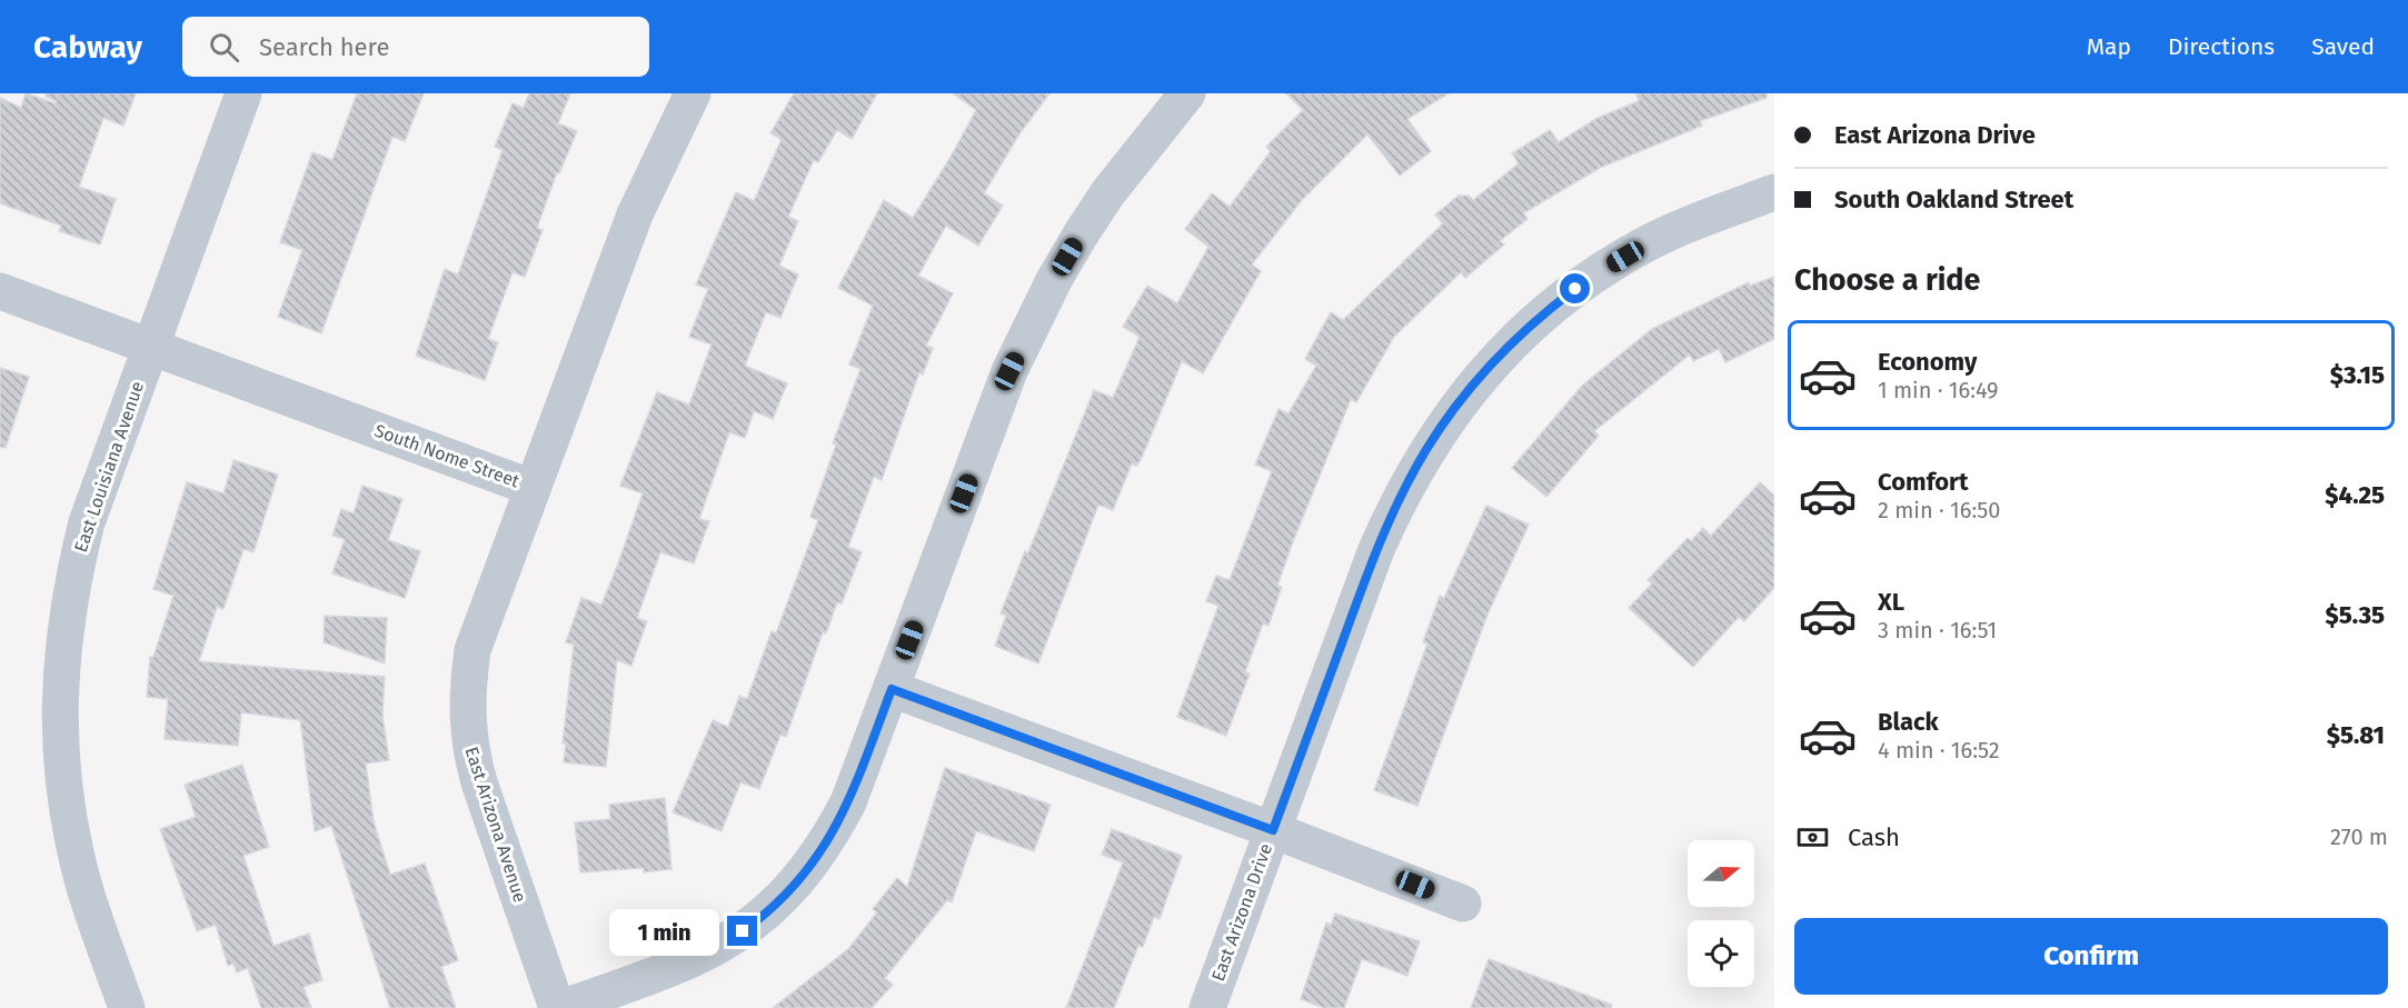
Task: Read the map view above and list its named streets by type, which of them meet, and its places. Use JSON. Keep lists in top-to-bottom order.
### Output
{
  "streets": {
    "street": [
      "South Nome Street",
      "East Louisiana Avenue",
      "East Arizona Avenue",
      "East Arizona Drive"
    ]
  },
  "crossings": [
    ["South Nome Street", "East Louisiana Avenue"],
    ["South Nome Street", "East Arizona Avenue"]
  ],
  "north": "right",
  "page": {
    "header": "Cabway",
    "search": "Search here",
    "nav": ["Map", "Directions", "Saved"],
    "banner": ["East Arizona Drive", "South Oakland Street"],
    "heading": "Choose a ride",
    "list": [
      {
        "name": "Economy",
        "note": "1 min · 16:49",
        "value": "$3.15"
      },
      {
        "name": "Comfort",
        "note": "2 min · 16:50",
        "value": "$4.25"
      },
      {
        "name": "XL",
        "note": "3 min · 16:51",
        "value": "$5.35"
      },
      {
        "name": "Black",
        "note": "4 min · 16:52",
        "value": "$5.81"
      }
    ],
    "pay": ["Cash", "270 m"],
    "buttons": "Confirm",
    "bubble": "1 min"
  }
}
